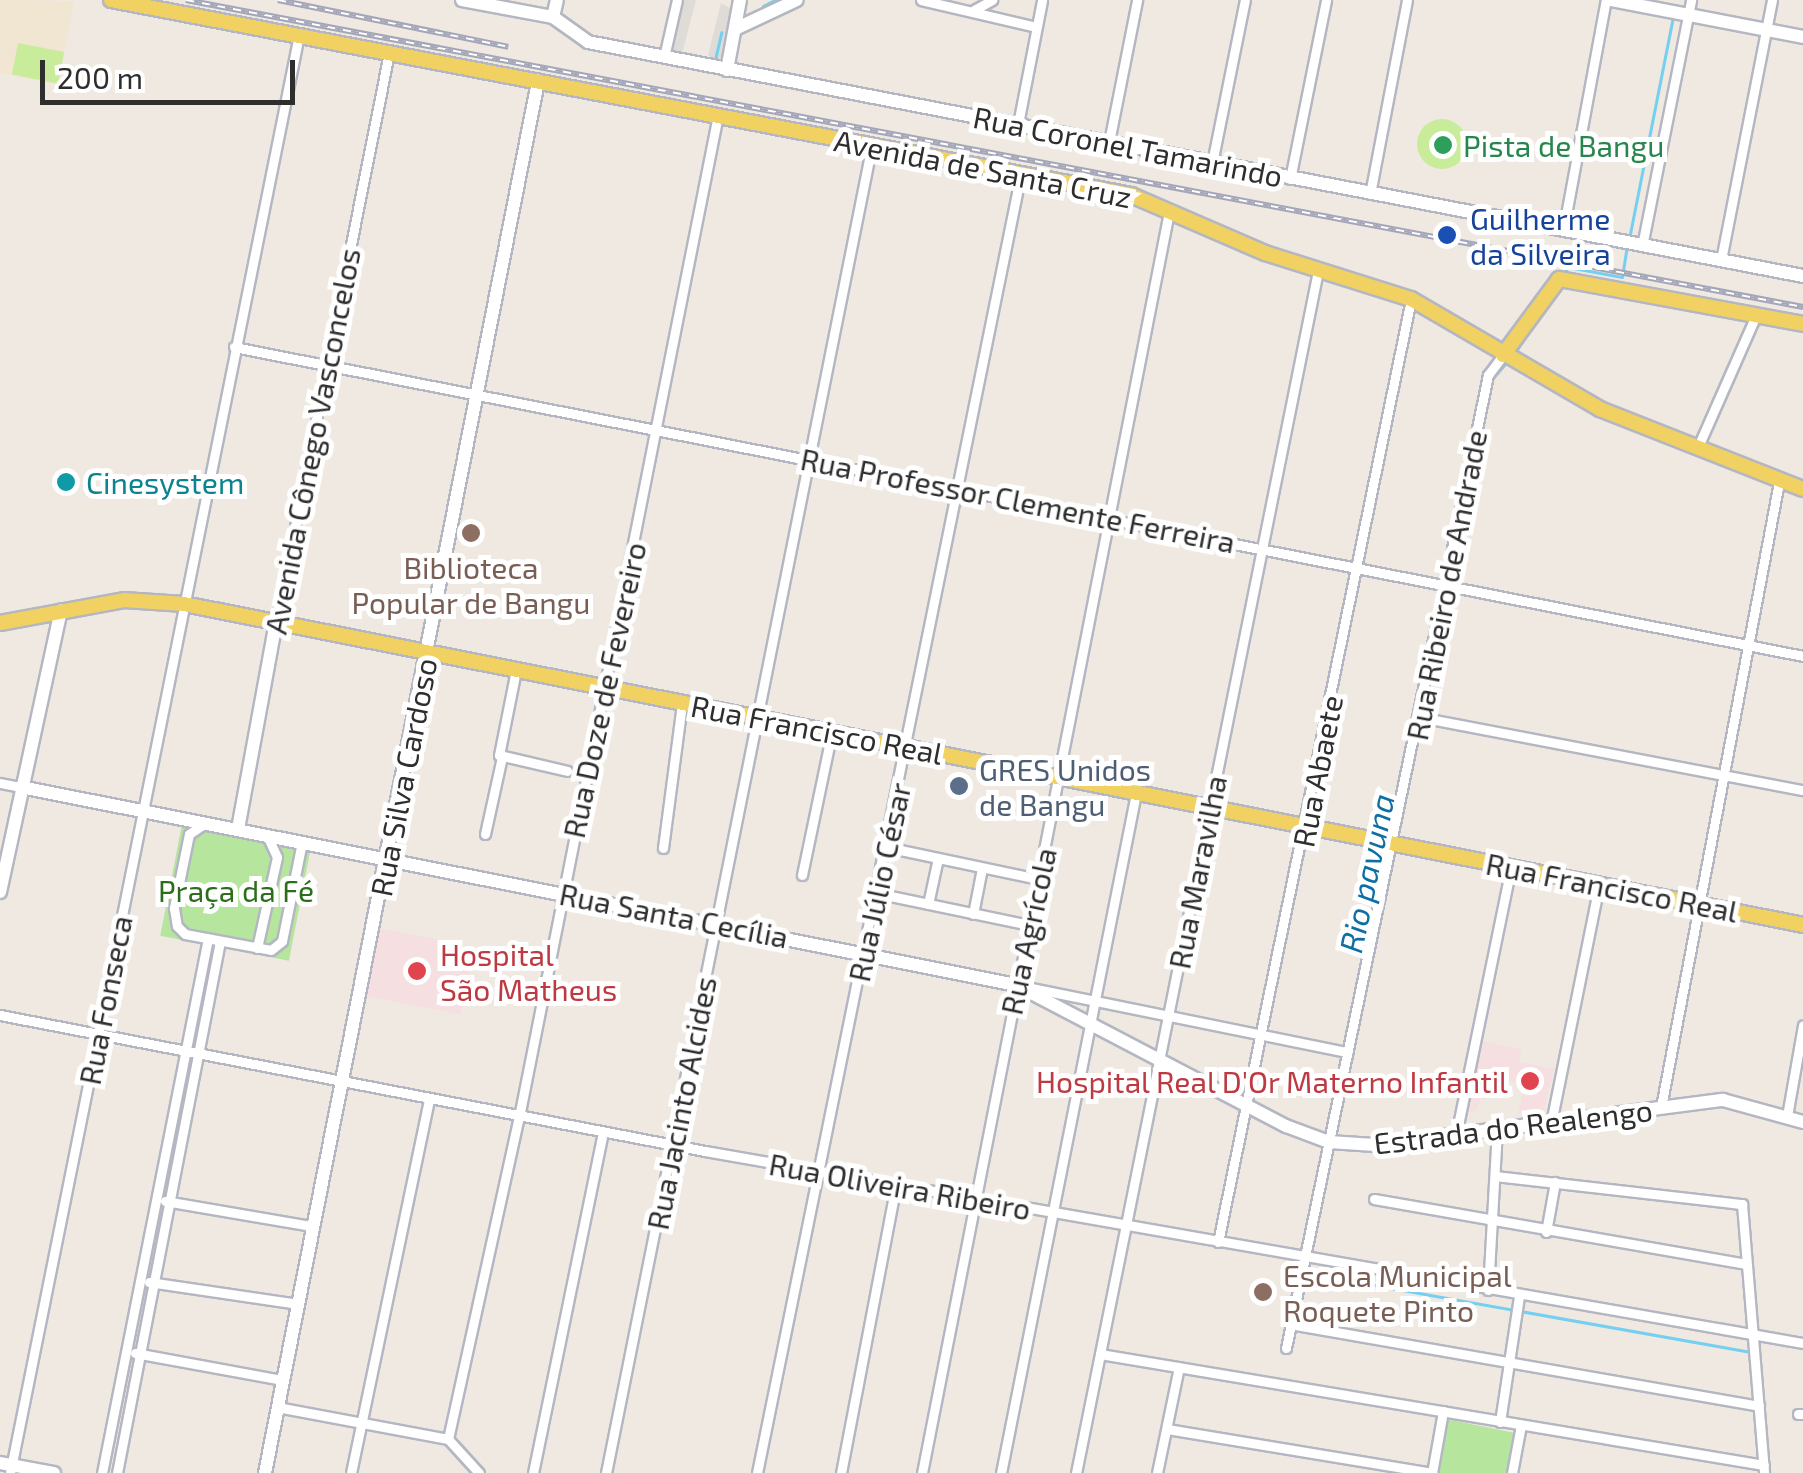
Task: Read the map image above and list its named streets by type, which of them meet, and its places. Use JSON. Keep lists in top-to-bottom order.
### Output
{
  "streets": {
    "main road": ["Avenida de Santa Cruz", "Rua Francisco Real"],
    "street": [
      "Rua Coronel Tamarindo",
      "Avenida Cônego Vasconcelos",
      "Rua Professor Clemente Ferreira",
      "Rua Ribeiro de Andrade",
      "Rua Doze de Fevereiro",
      "Rua Abaete",
      "Rua Silva Cardoso",
      "Rua Maravilha",
      "Rua Júlio César",
      "Rua Santa Cecília",
      "Rua Agrícola",
      "Rua Fonseca",
      "Rua Jacinto Alcides",
      "Estrada do Realengo",
      "Rua Oliveira Ribeiro"
    ]
  },
  "crossings": [
    ["Avenida de Santa Cruz", "Avenida Cônego Vasconcelos"],
    ["Avenida de Santa Cruz", "Rua Ribeiro de Andrade"],
    ["Avenida de Santa Cruz", "Rua Doze de Fevereiro"],
    ["Avenida de Santa Cruz", "Rua Abaete"],
    ["Avenida de Santa Cruz", "Rua Silva Cardoso"],
    ["Avenida de Santa Cruz", "Rua Maravilha"],
    ["Avenida de Santa Cruz", "Rua Júlio César"],
    ["Avenida de Santa Cruz", "Rua Agrícola"],
    ["Avenida de Santa Cruz", "Rua Jacinto Alcides"],
    ["Avenida Cônego Vasconcelos", "Rua Professor Clemente Ferreira"],
    ["Avenida Cônego Vasconcelos", "Rua Francisco Real"],
    ["Avenida Cônego Vasconcelos", "Rua Santa Cecília"],
    ["Rua Professor Clemente Ferreira", "Rua Ribeiro de Andrade"],
    ["Rua Professor Clemente Ferreira", "Rua Doze de Fevereiro"],
    ["Rua Professor Clemente Ferreira", "Rua Abaete"],
    ["Rua Professor Clemente Ferreira", "Rua Silva Cardoso"],
    ["Rua Professor Clemente Ferreira", "Rua Maravilha"],
    ["Rua Professor Clemente Ferreira", "Rua Júlio César"],
    ["Rua Professor Clemente Ferreira", "Rua Agrícola"],
    ["Rua Professor Clemente Ferreira", "Rua Fonseca"],
    ["Rua Professor Clemente Ferreira", "Rua Jacinto Alcides"],
    ["Rua Ribeiro de Andrade", "Rua Francisco Real"],
    ["Rua Ribeiro de Andrade", "Rua Santa Cecília"],
    ["Rua Ribeiro de Andrade", "Estrada do Realengo"],
    ["Rua Ribeiro de Andrade", "Rua Oliveira Ribeiro"],
    ["Rua Doze de Fevereiro", "Rua Francisco Real"],
    ["Rua Doze de Fevereiro", "Rua Santa Cecília"],
    ["Rua Doze de Fevereiro", "Rua Oliveira Ribeiro"],
    ["Rua Francisco Real", "Rua Abaete"],
    ["Rua Francisco Real", "Rua Silva Cardoso"],
    ["Rua Francisco Real", "Rua Maravilha"],
    ["Rua Francisco Real", "Rua Júlio César"],
    ["Rua Francisco Real", "Rua Agrícola"],
    ["Rua Francisco Real", "Rua Fonseca"],
    ["Rua Francisco Real", "Rua Jacinto Alcides"],
    ["Rua Abaete", "Rua Santa Cecília"],
    ["Rua Abaete", "Estrada do Realengo"],
    ["Rua Abaete", "Rua Oliveira Ribeiro"],
    ["Rua Silva Cardoso", "Rua Santa Cecília"],
    ["Rua Silva Cardoso", "Rua Oliveira Ribeiro"],
    ["Rua Maravilha", "Rua Santa Cecília"],
    ["Rua Maravilha", "Estrada do Realengo"],
    ["Rua Maravilha", "Rua Oliveira Ribeiro"],
    ["Rua Júlio César", "Rua Santa Cecília"],
    ["Rua Júlio César", "Rua Oliveira Ribeiro"],
    ["Rua Santa Cecília", "Rua Agrícola"],
    ["Rua Santa Cecília", "Rua Fonseca"],
    ["Rua Santa Cecília", "Rua Jacinto Alcides"],
    ["Rua Santa Cecília", "Estrada do Realengo"],
    ["Rua Agrícola", "Estrada do Realengo"],
    ["Rua Agrícola", "Rua Oliveira Ribeiro"],
    ["Rua Fonseca", "Rua Oliveira Ribeiro"],
    ["Rua Jacinto Alcides", "Rua Oliveira Ribeiro"]
  ],
  "water": ["Rio pavuna"],
  "parks": ["Praça da Fé"],
  "places": [
    "Pista de Bangu",
    "Guilherme da Silveira",
    "Cinesystem",
    "Biblioteca Popular de Bangu",
    "GRES Unidos de Bangu",
    "Hospital São Matheus",
    "Hospital Real D'Or Materno Infantil",
    "Escola Municipal Roquete Pinto"
  ],
  "scale_bar": "200 m"
}
